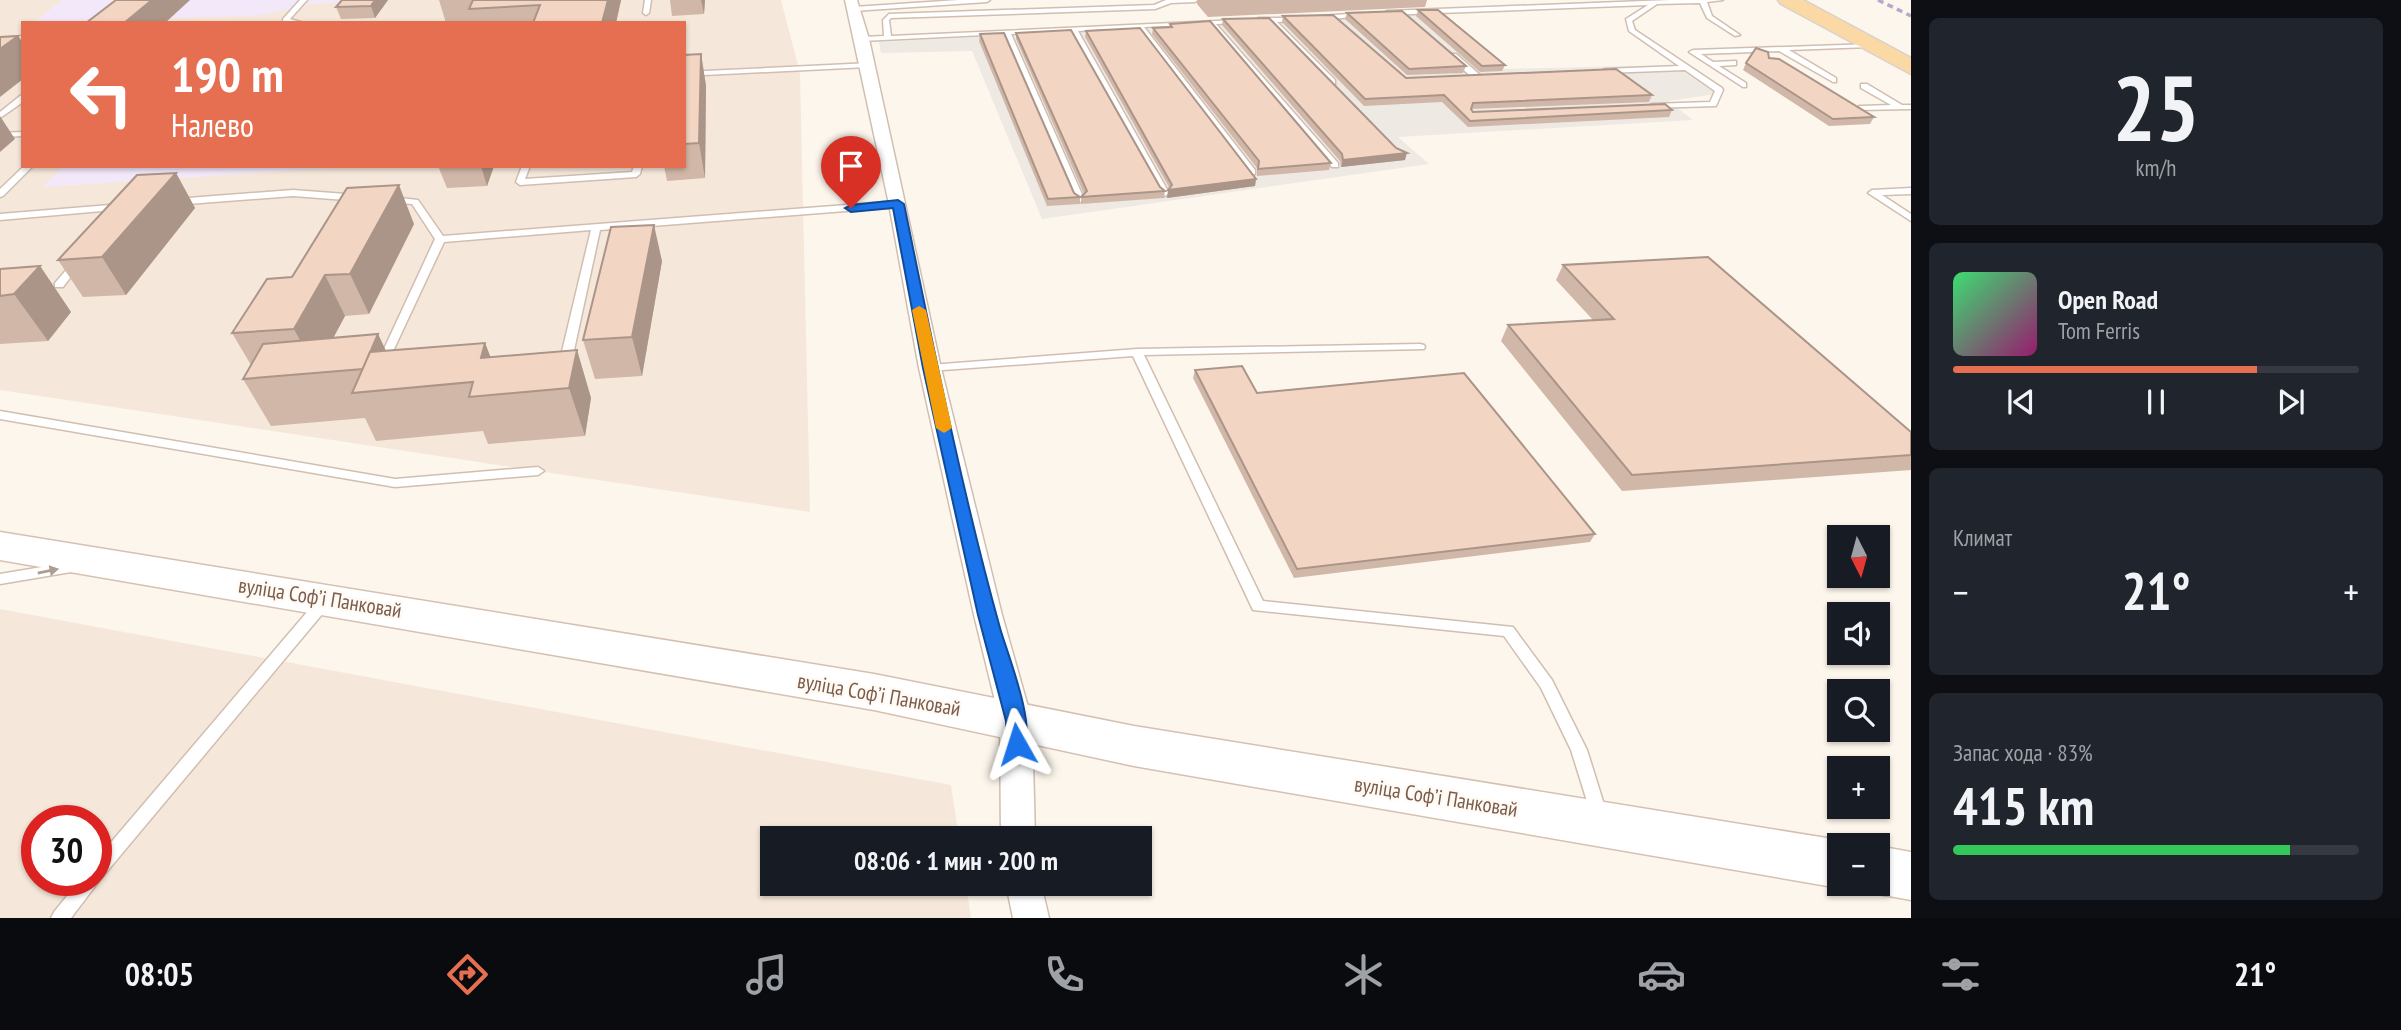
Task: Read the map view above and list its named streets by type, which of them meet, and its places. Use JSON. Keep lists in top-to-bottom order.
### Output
{
  "streets": {
    "main road": ["вуліца Софʼі Панковай"]
  },
  "north": "bottom",
  "page": {
    "tile": [
      ["25", "km/h"],
      "Климат",
      ["Запас хода · 83%", "415 km"]
    ],
    "turn": ["190 m", "Налево"],
    "song": ["Open Road", "Tom Ferris"],
    "map_buttons": ["+", "−"],
    "heat": ["−", "21°", "+"],
    "limit": "30",
    "trip": "08:06 · 1 мин · 200 m",
    "tabs": ["08:05", "21°"]
  }
}
